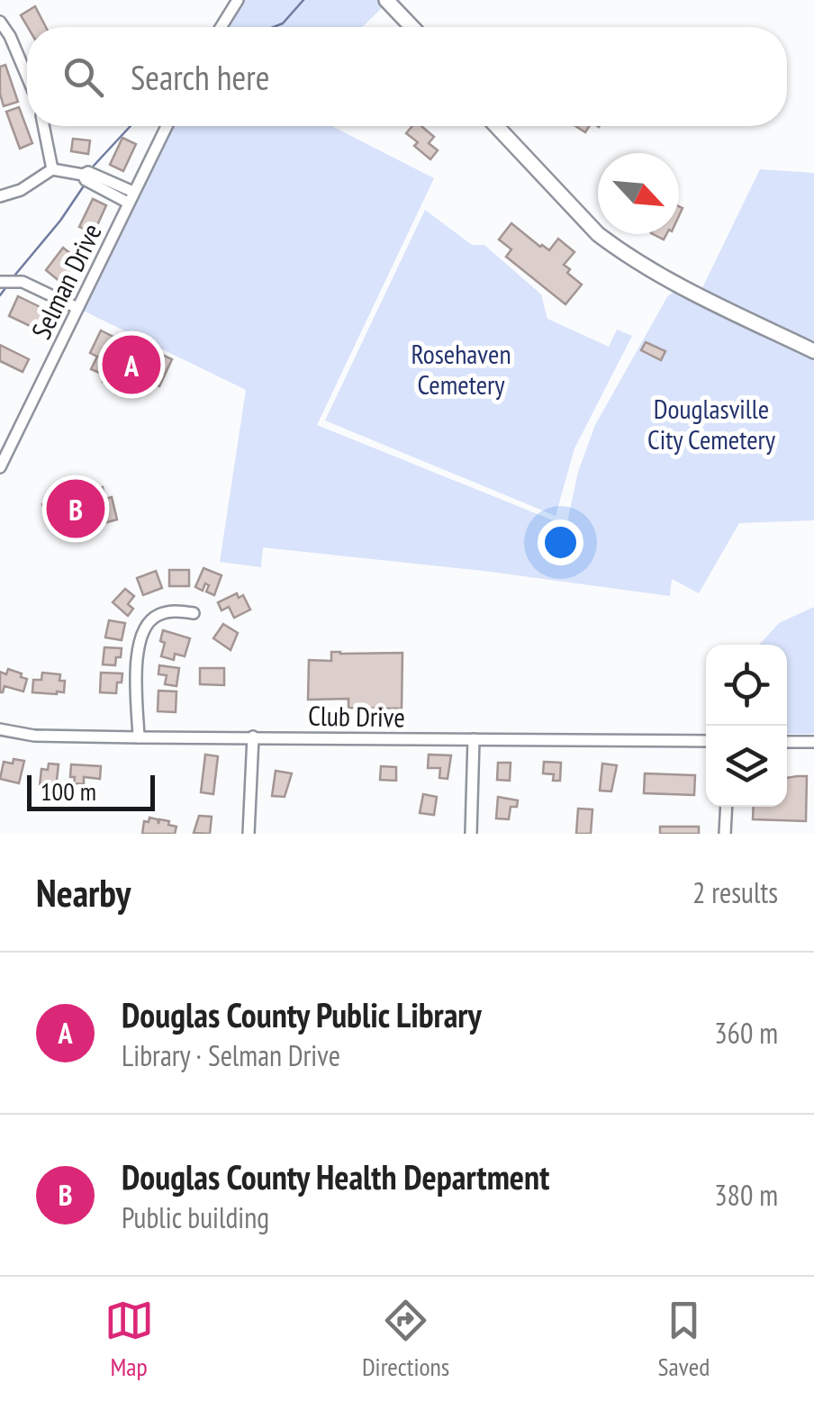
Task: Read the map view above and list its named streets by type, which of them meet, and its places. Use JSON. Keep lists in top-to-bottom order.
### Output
{
  "streets": {
    "street": ["Selman Drive", "Club Drive"]
  },
  "parks": ["Rosehaven Cemetery", "Douglasville City Cemetery"],
  "scale_bar": "100 m",
  "north": "bottom right",
  "page": {
    "search": "Search here",
    "pins": ["A", "B"],
    "scale": "100 m",
    "heading": ["Nearby", "2 results"],
    "list": [
      {
        "mark": "A",
        "name": "Douglas County Public Library",
        "note": "Library · Selman Drive",
        "value": "360 m"
      },
      {
        "mark": "B",
        "name": "Douglas County Health Department",
        "note": "Public building",
        "value": "380 m"
      }
    ],
    "nav": ["Map", "Directions", "Saved"]
  }
}
